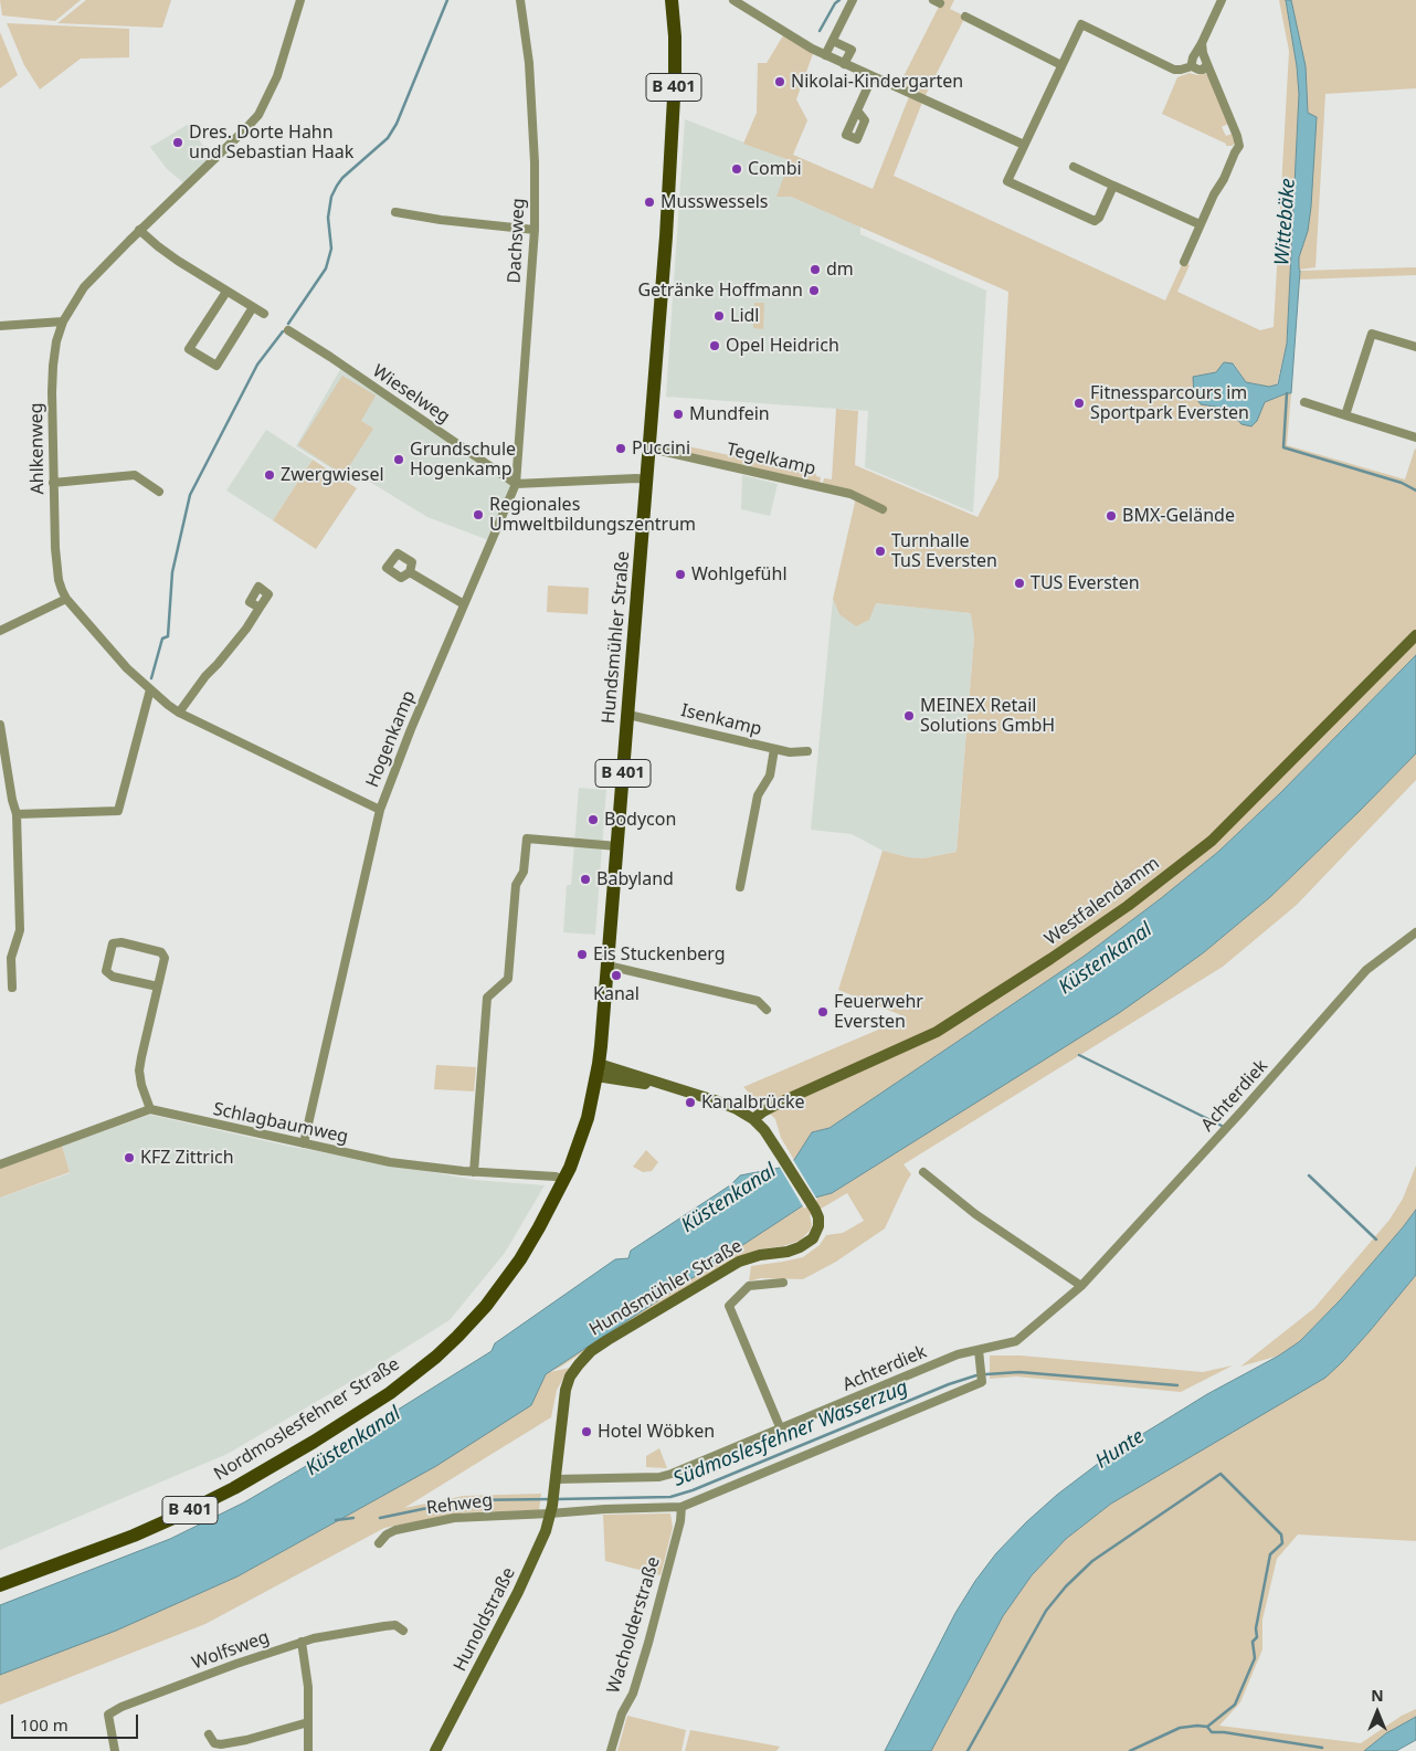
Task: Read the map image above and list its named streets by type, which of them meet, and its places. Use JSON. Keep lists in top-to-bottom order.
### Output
{
  "streets": {
    "main road": ["B 401", "Hundsmühler Straße", "Nordmoslesfehner Straße"],
    "street": [
      "Dachsweg",
      "Wieselweg",
      "Ahlkenweg",
      "Tegelkamp",
      "Isenkamp",
      "Hogenkamp",
      "Westfalendamm",
      "Achterdiek",
      "Schlagbaumweg",
      "Rehweg",
      "Hunoldstraße",
      "Wacholderstraße",
      "Wolfsweg"
    ]
  },
  "crossings": [
    ["Dachsweg", "Wieselweg"],
    ["Dachsweg", "Hogenkamp"],
    ["Wieselweg", "Hogenkamp"],
    ["Ahlkenweg", "Hogenkamp"],
    ["Tegelkamp", "Hundsmühler Straße"],
    ["Hundsmühler Straße", "Isenkamp"],
    ["Hundsmühler Straße", "Westfalendamm"],
    ["Hundsmühler Straße", "Achterdiek"],
    ["Hundsmühler Straße", "Nordmoslesfehner Straße"],
    ["Hundsmühler Straße", "Rehweg"],
    ["Hundsmühler Straße", "Hunoldstraße"],
    ["Hogenkamp", "Schlagbaumweg"],
    ["Achterdiek", "Rehweg"],
    ["Achterdiek", "Hunoldstraße"],
    ["Schlagbaumweg", "Nordmoslesfehner Straße"],
    ["Rehweg", "Hunoldstraße"]
  ],
  "water": [
    "Wittebäke",
    "Küstenkanal",
    "Südmoslesfehner Wasserzug",
    "Hunte"
  ],
  "places": [
    "Nikolai-Kindergarten",
    "Dres. Dorte Hahn und Sebastian Haak",
    "Combi",
    "Musswessels",
    "dm",
    "Getränke Hoffmann",
    "Lidl",
    "Opel Heidrich",
    "Fitnessparcours im Sportpark Eversten",
    "Mundfein",
    "Puccini",
    "Grundschule Hogenkamp",
    "Zwergwiesel",
    "Regionales Umweltbildungszentrum",
    "BMX-Gelände",
    "Turnhalle TuS Eversten",
    "Wohlgefühl",
    "TUS Eversten",
    "MEINEX Retail Solutions GmbH",
    "Bodycon",
    "Babyland",
    "Eis Stuckenberg",
    "Kanal",
    "Feuerwehr Eversten",
    "Kanalbrücke",
    "KFZ Zittrich",
    "Hotel Wöbken"
  ],
  "scale_bar": "100 m",
  "north": "top"
}
